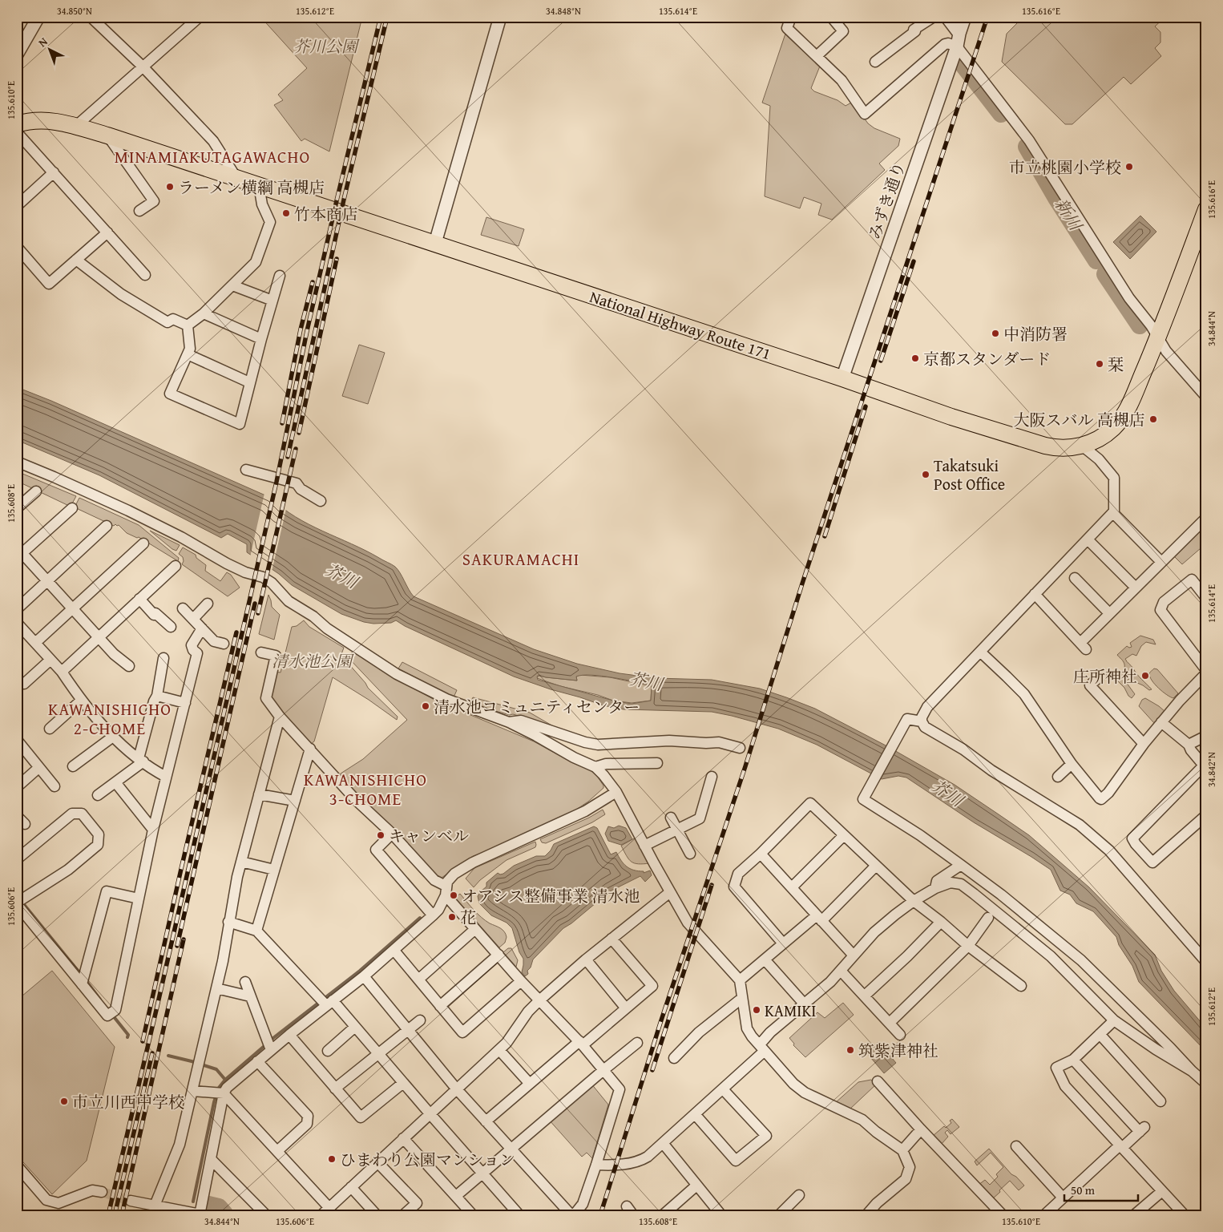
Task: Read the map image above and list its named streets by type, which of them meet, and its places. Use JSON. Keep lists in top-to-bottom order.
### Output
{
  "streets": {
    "highway": ["National Highway Route 171"],
    "street": ["みずき通り"]
  },
  "crossings": [
    ["みずき通り", "National Highway Route 171"]
  ],
  "districts": [
    "MINAMIAKUTAGAWACHO",
    "SAKURAMACHI",
    "KAWANISHICHO 2-CHOME",
    "KAWANISHICHO 3-CHOME"
  ],
  "water": ["新川", "芥川"],
  "parks": ["芥川公園", "清水池公園"],
  "places": [
    "市立桃園小学校",
    "ラーメン横綱 高槻店",
    "竹本商店",
    "中消防署",
    "京都スタンダード",
    "栞",
    "大阪スバル 高槻店",
    "Takatsuki Post Office",
    "庄所神社",
    "清水池コミュニティセンター",
    "キャンベル",
    "オアシス整備事業 清水池",
    "花",
    "KAMIKI",
    "筑紫津神社",
    "市立川西中学校",
    "ひまわり公園マンション"
  ],
  "scale_bar": "50 m",
  "north": "top left",
  "coordinates": [
    "34.850°N",
    "135.612°E",
    "34.848°N",
    "135.614°E",
    "135.616°E",
    "135.610°E",
    "34.844°N",
    "135.608°E",
    "34.842°N",
    "135.606°E"
  ]
}
